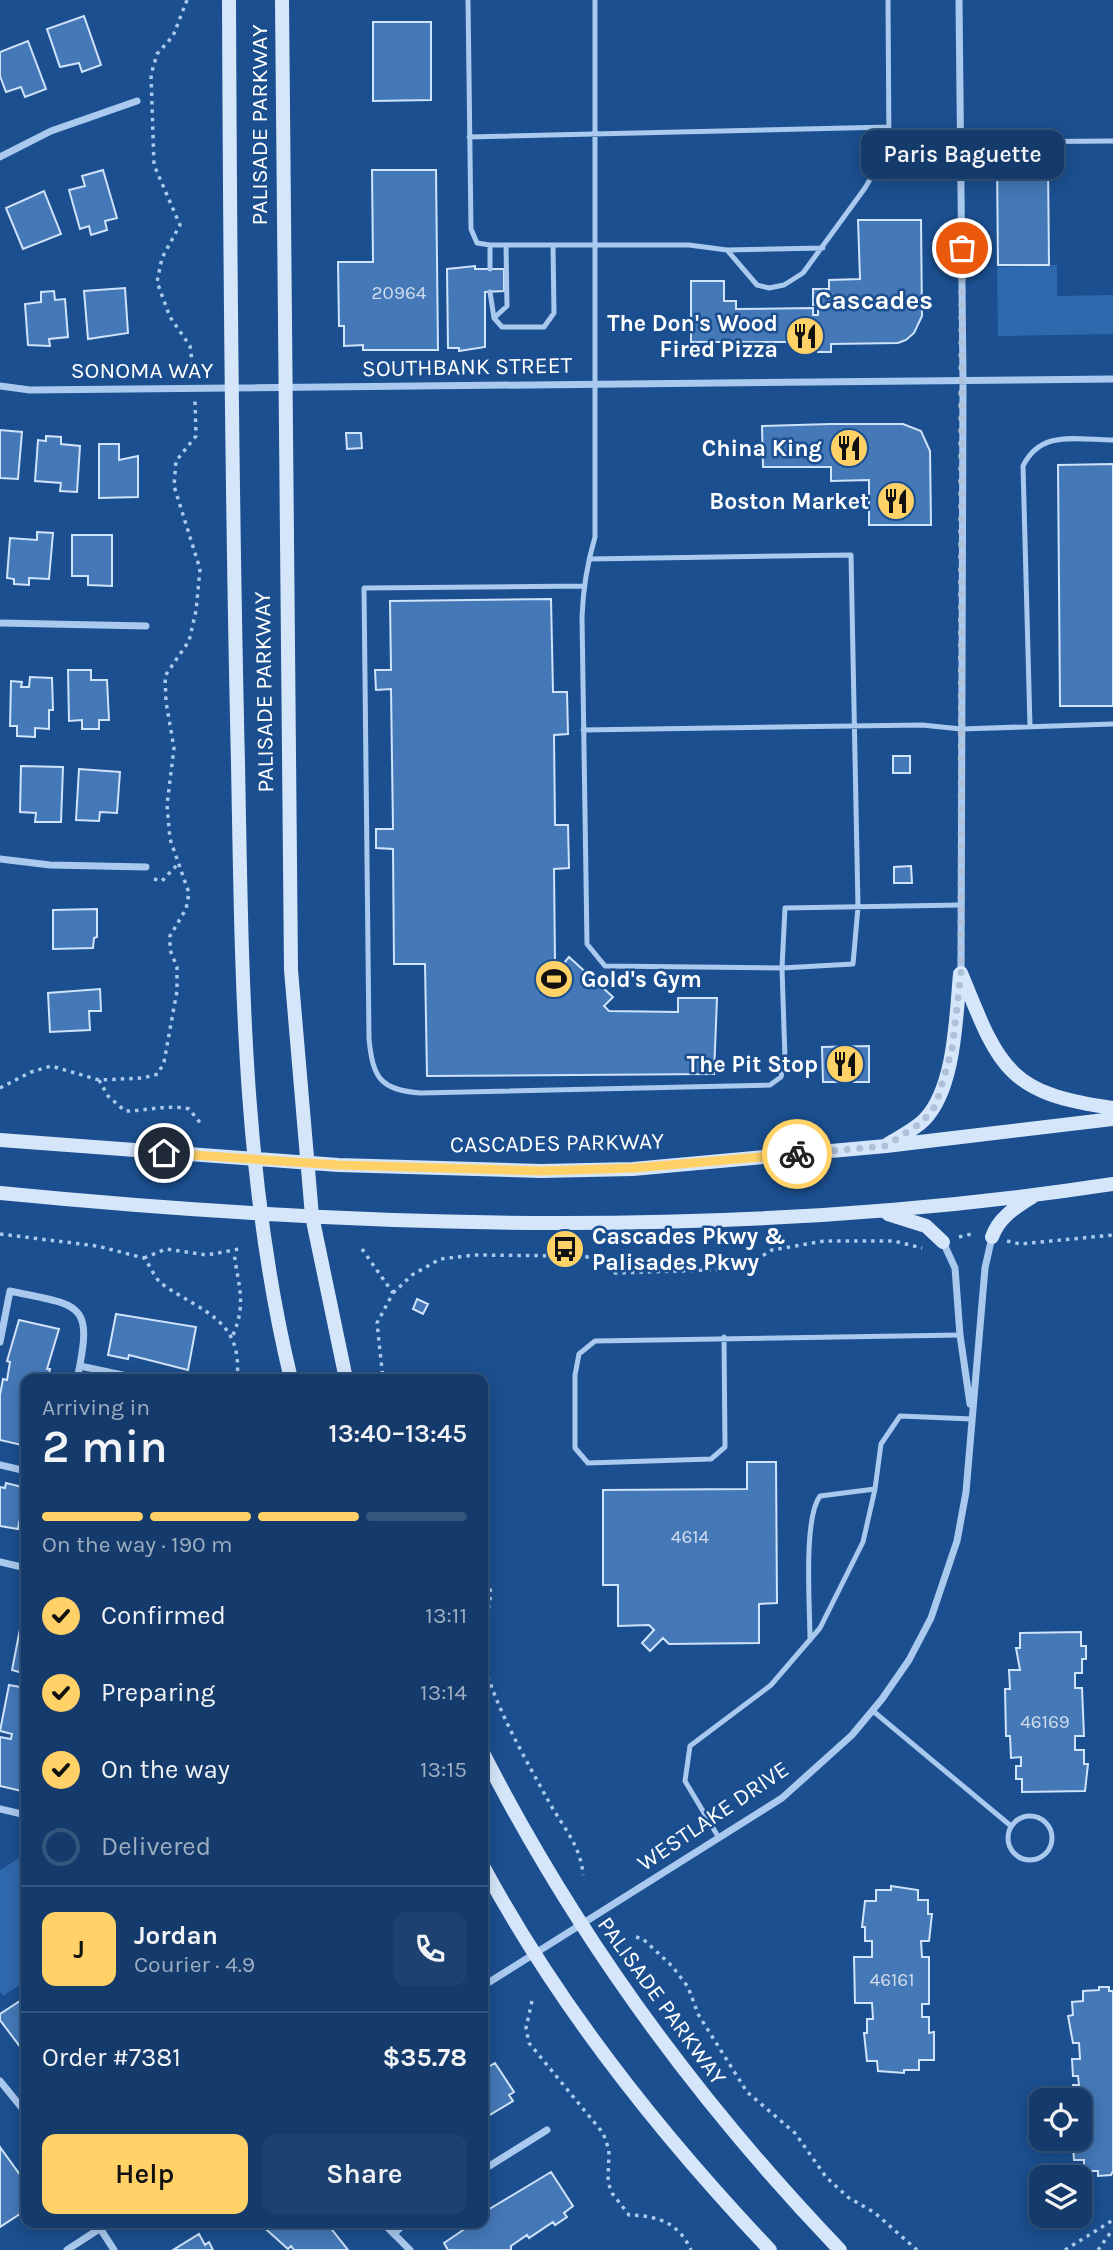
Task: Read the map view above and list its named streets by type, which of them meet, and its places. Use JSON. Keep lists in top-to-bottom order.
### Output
{
  "streets": {
    "main road": ["PALISADE PARKWAY", "CASCADES PARKWAY"],
    "street": ["SOUTHBANK STREET", "SONOMA WAY", "WESTLAKE DRIVE"]
  },
  "crossings": [
    ["PALISADE PARKWAY", "SOUTHBANK STREET"],
    ["PALISADE PARKWAY", "SONOMA WAY"],
    ["PALISADE PARKWAY", "CASCADES PARKWAY"],
    ["PALISADE PARKWAY", "WESTLAKE DRIVE"],
    ["SOUTHBANK STREET", "SONOMA WAY"]
  ],
  "districts": ["Cascades"],
  "places": {
    "other": ["Paris Baguette"],
    "restaurant": [
      "The Don's Wood Fired Pizza",
      "China King",
      "Boston Market",
      "The Pit Stop"
    ],
    "sports": ["Gold's Gym"],
    "bus stop": ["Cascades Pkwy & Palisades Pkwy"]
  },
  "house_numbers": [
    "20964",
    "4614",
    "46169",
    "46161"
  ],
  "page": {
    "bubble": "Paris Baguette",
    "heading": ["2 min", "Arriving in", "13:40–13:45"],
    "panel": [
      "Jordan",
      "Courier · 4.9",
      "Order #7381",
      "$35.78"
    ],
    "bar": "On the way · 190 m",
    "list": [
      ["Confirmed", "13:11"],
      ["Preparing", "13:14"],
      ["On the way", "13:15"],
      "Delivered"
    ],
    "round": "J",
    "buttons": ["Help", "Share"]
  }
}
